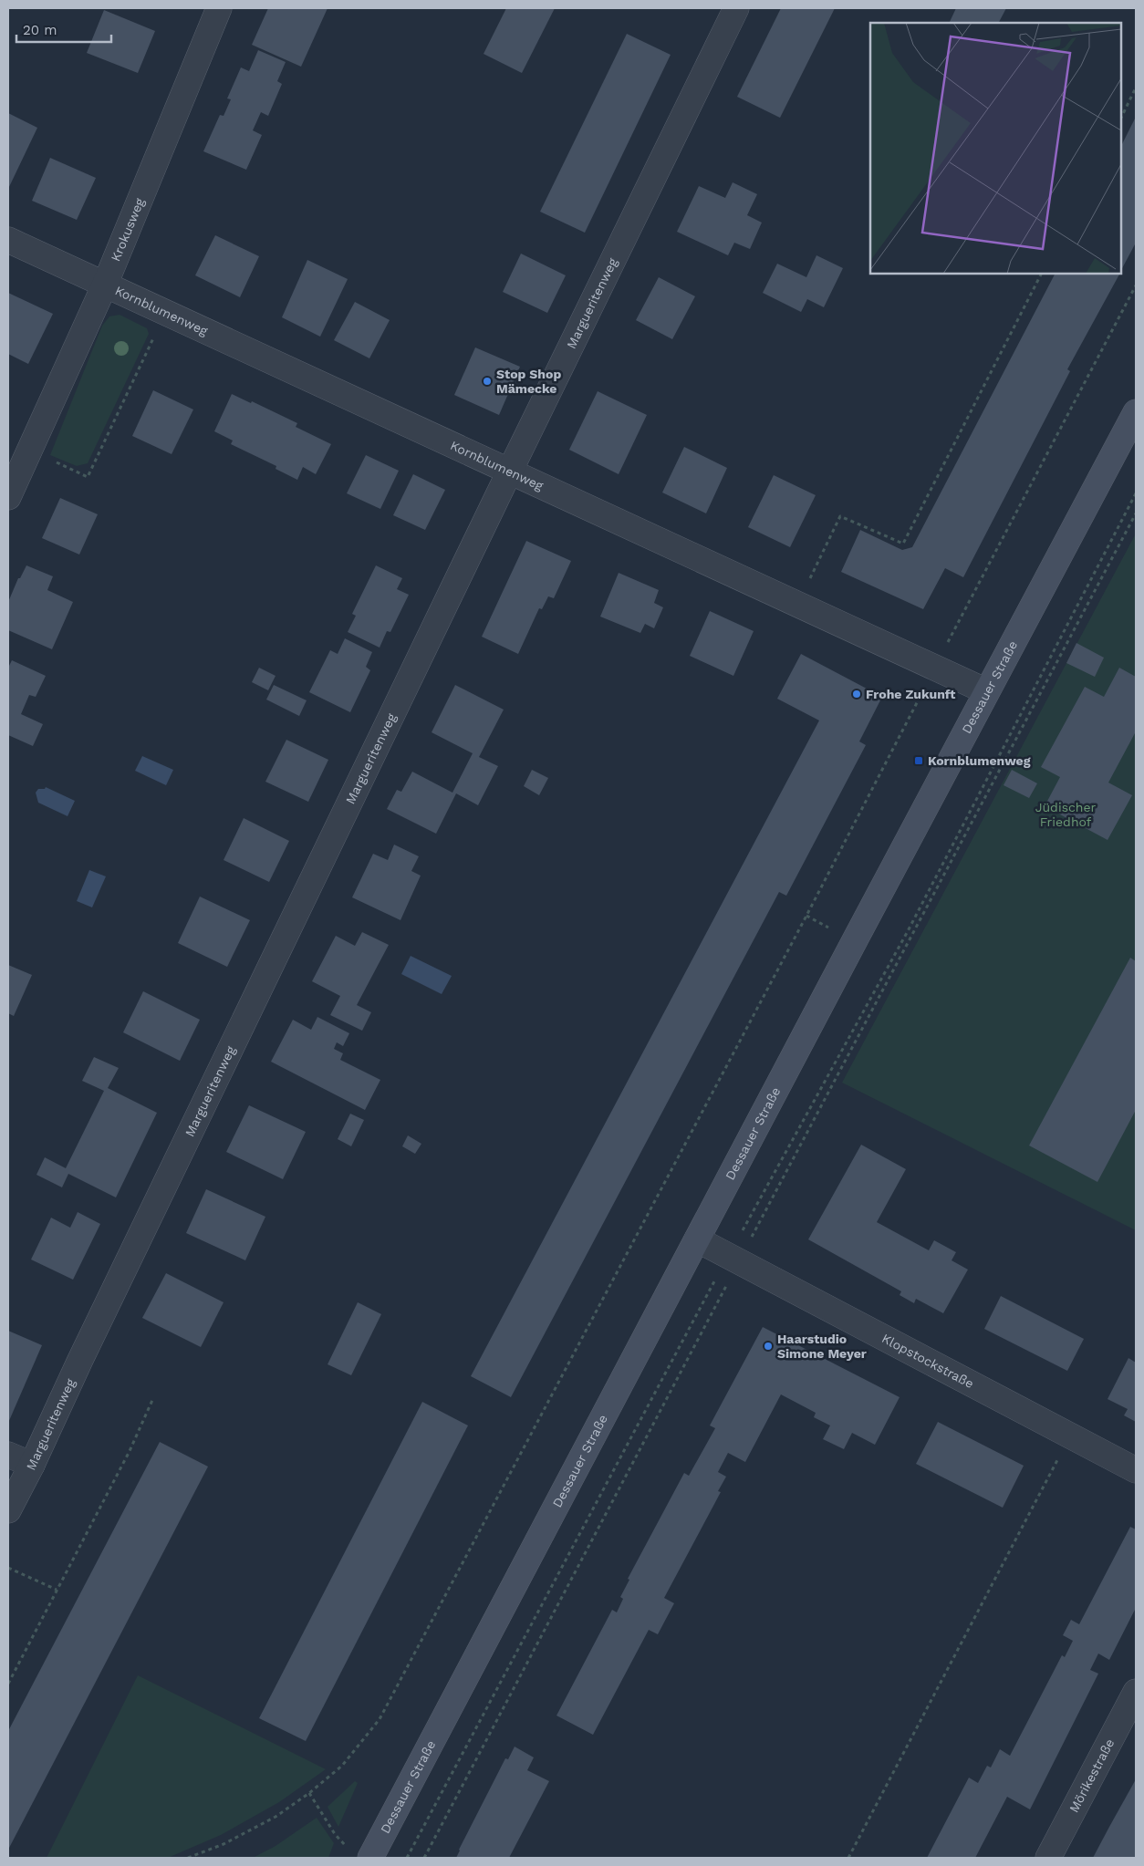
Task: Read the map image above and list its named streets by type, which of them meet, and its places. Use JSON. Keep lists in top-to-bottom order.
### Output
{
  "streets": {
    "main road": ["Dessauer Straße"],
    "street": [
      "Krokusweg",
      "Margueritenweg",
      "Kornblumenweg",
      "Klopstockstraße",
      "Mörikestraße"
    ]
  },
  "crossings": [
    ["Krokusweg", "Kornblumenweg"],
    ["Margueritenweg", "Kornblumenweg"],
    ["Kornblumenweg", "Dessauer Straße"],
    ["Dessauer Straße", "Klopstockstraße"]
  ],
  "parks": ["Jüdischer Friedhof"],
  "places": {
    "other": ["Stop Shop Mämecke", "Frohe Zukunft", "Haarstudio Simone Meyer"],
    "transit": ["Kornblumenweg"]
  },
  "scale_bar": "20 m"
}
